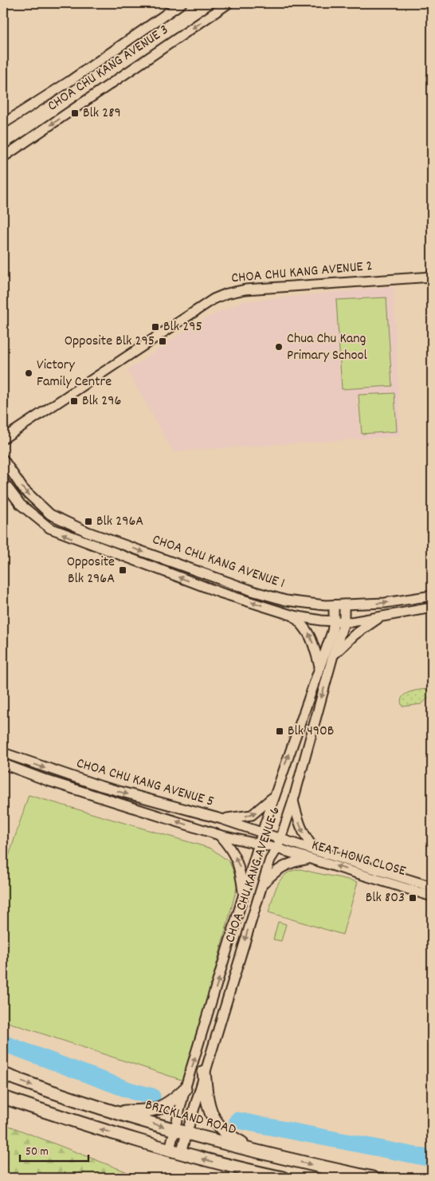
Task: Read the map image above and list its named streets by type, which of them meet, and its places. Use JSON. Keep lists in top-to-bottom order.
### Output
{
  "streets": {
    "main road": ["BRICKLAND ROAD"],
    "street": [
      "CHOA CHU KANG AVENUE 3",
      "CHOA CHU KANG AVENUE 2",
      "CHOA CHU KANG AVENUE 1",
      "CHOA CHU KANG AVENUE 5",
      "KEAT HONG CLOSE",
      "CHOA CHU KANG AVENUE 6"
    ]
  },
  "crossings": [
    ["CHOA CHU KANG AVENUE 1", "CHOA CHU KANG AVENUE 6"],
    ["CHOA CHU KANG AVENUE 5", "KEAT HONG CLOSE"],
    ["CHOA CHU KANG AVENUE 5", "CHOA CHU KANG AVENUE 6"],
    ["KEAT HONG CLOSE", "CHOA CHU KANG AVENUE 6"],
    ["CHOA CHU KANG AVENUE 6", "BRICKLAND ROAD"]
  ],
  "places": {
    "transit": [
      "Blk 289",
      "Blk 295",
      "Opposite Blk 295",
      "Blk 296",
      "Blk 296A",
      "Opposite Blk 296A",
      "Blk 490B",
      "Blk 803"
    ],
    "other": ["Chua Chu Kang Primary School", "Victory Family Centre"]
  },
  "scale_bar": "50 m"
}
